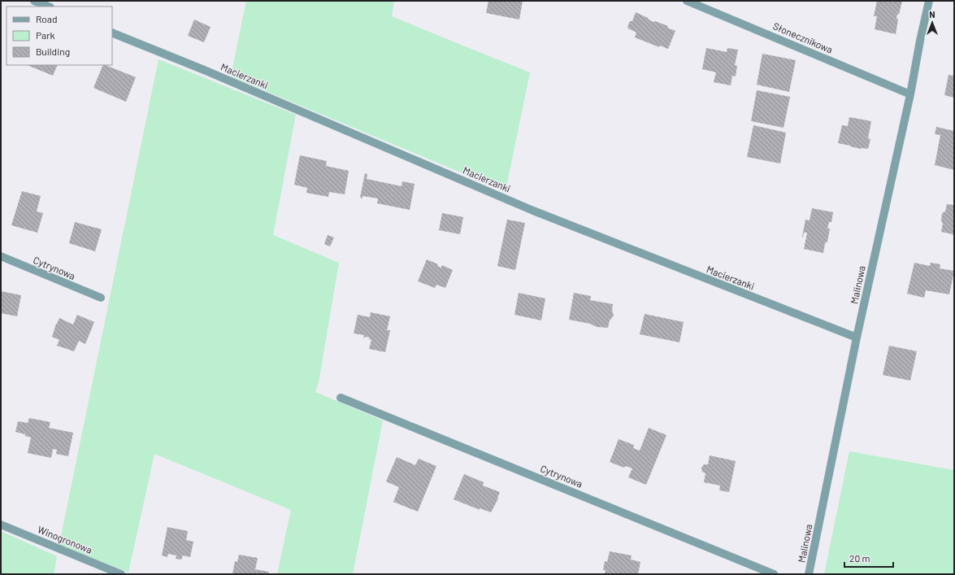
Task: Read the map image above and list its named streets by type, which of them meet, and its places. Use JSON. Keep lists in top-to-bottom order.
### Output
{
  "streets": {
    "street": [
      "Słonecznikowa",
      "Macierzanki",
      "Cytrynowa",
      "Malinowa",
      "Winogronowa"
    ]
  },
  "crossings": [
    ["Słonecznikowa", "Malinowa"],
    ["Macierzanki", "Malinowa"]
  ],
  "legend": ["Road", "Park", "Building"],
  "scale_bar": "20 m",
  "north": "top"
}
